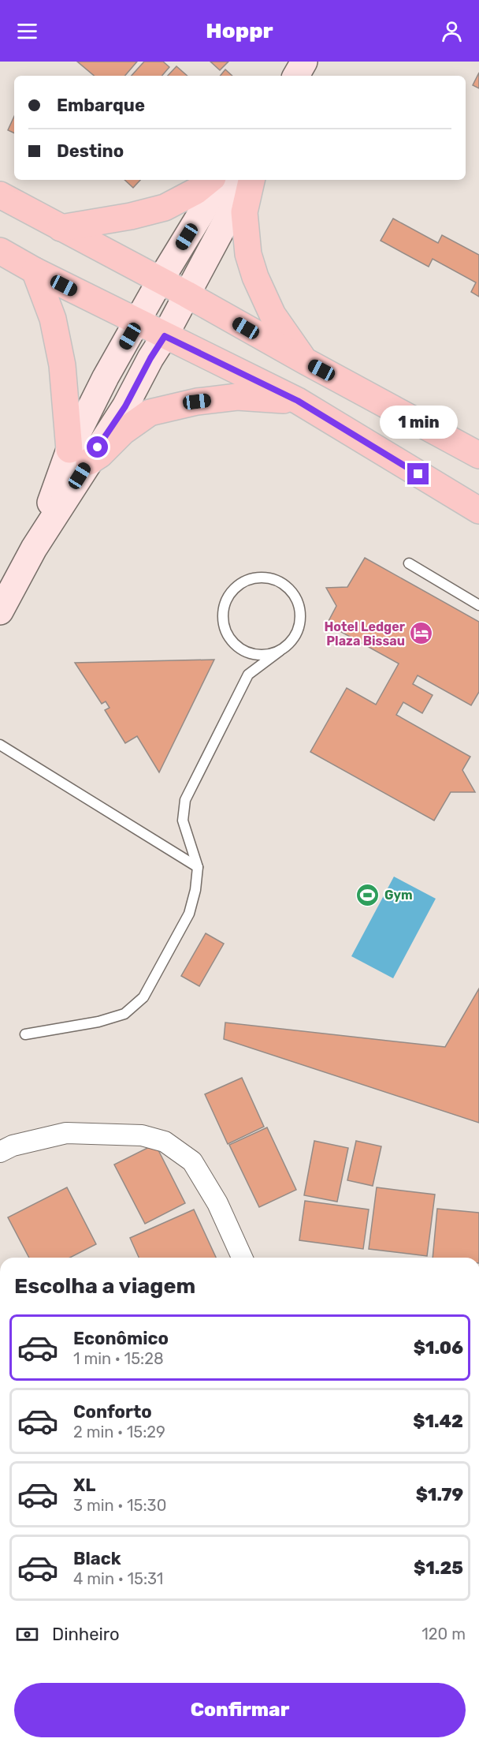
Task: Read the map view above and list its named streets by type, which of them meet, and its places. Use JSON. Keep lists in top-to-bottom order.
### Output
{
  "places": {
    "hotel": ["Hotel Ledger Plaza Bissau"],
    "sports": ["Gym"]
  },
  "page": {
    "header": "Hoppr",
    "banner": ["Embarque", "Destino"],
    "bubble": "1 min",
    "heading": "Escolha a viagem",
    "list": [
      {
        "name": "Econômico",
        "note": "1 min · 15:28",
        "value": "$1.06"
      },
      {
        "name": "Conforto",
        "note": "2 min · 15:29",
        "value": "$1.42"
      },
      {
        "name": "XL",
        "note": "3 min · 15:30",
        "value": "$1.79"
      },
      {
        "name": "Black",
        "note": "4 min · 15:31",
        "value": "$1.25"
      }
    ],
    "pay": ["Dinheiro", "120 m"],
    "buttons": "Confirmar"
  }
}
